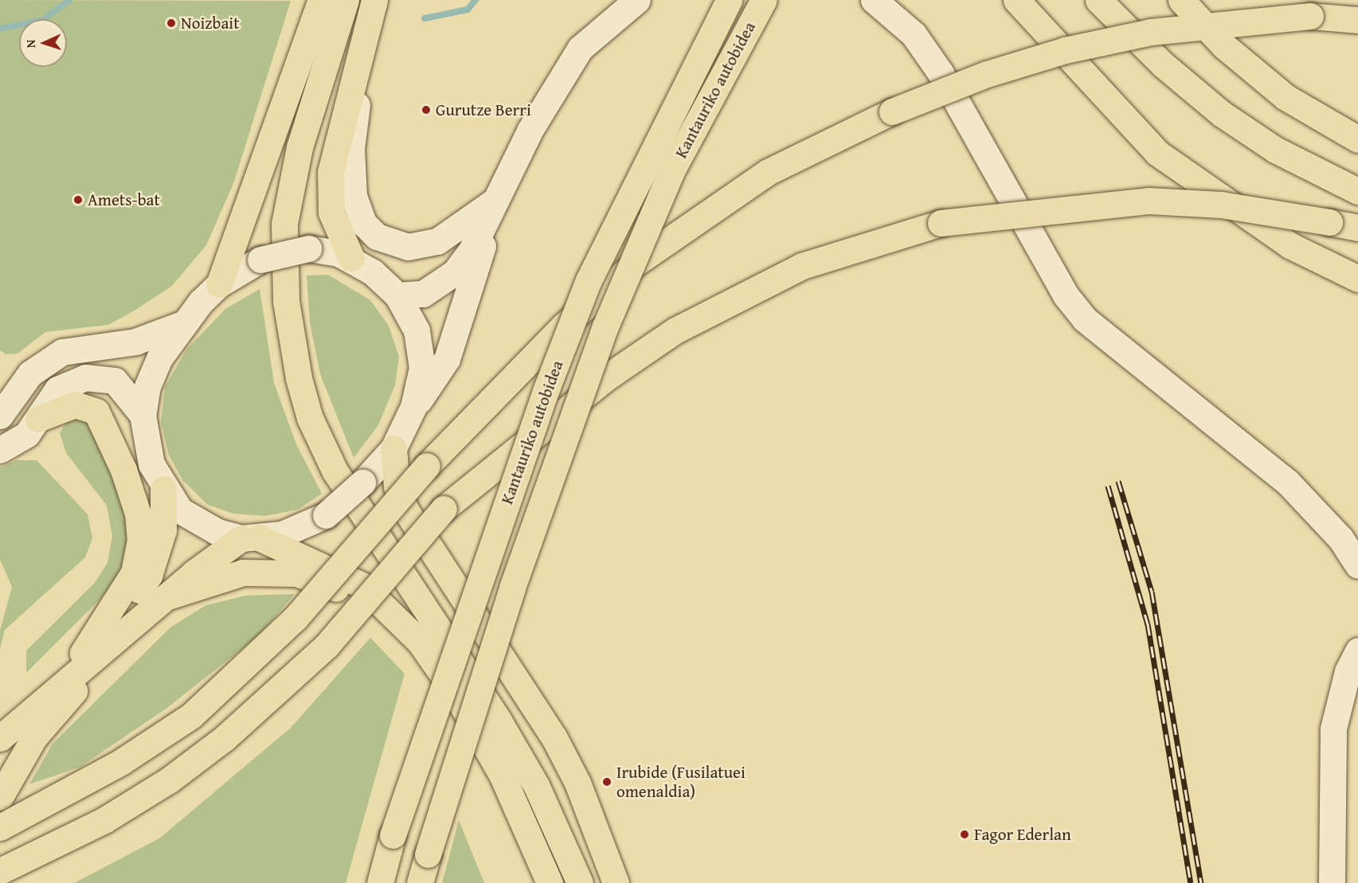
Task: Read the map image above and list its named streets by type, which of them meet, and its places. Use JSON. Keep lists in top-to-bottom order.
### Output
{
  "streets": {
    "main road": ["Kantauriko autobidea"]
  },
  "places": [
    "Noizbait",
    "Gurutze Berri",
    "Amets-bat",
    "Irubide (Fusilatuei omenaldia)",
    "Fagor Ederlan"
  ],
  "north": "left"
}
